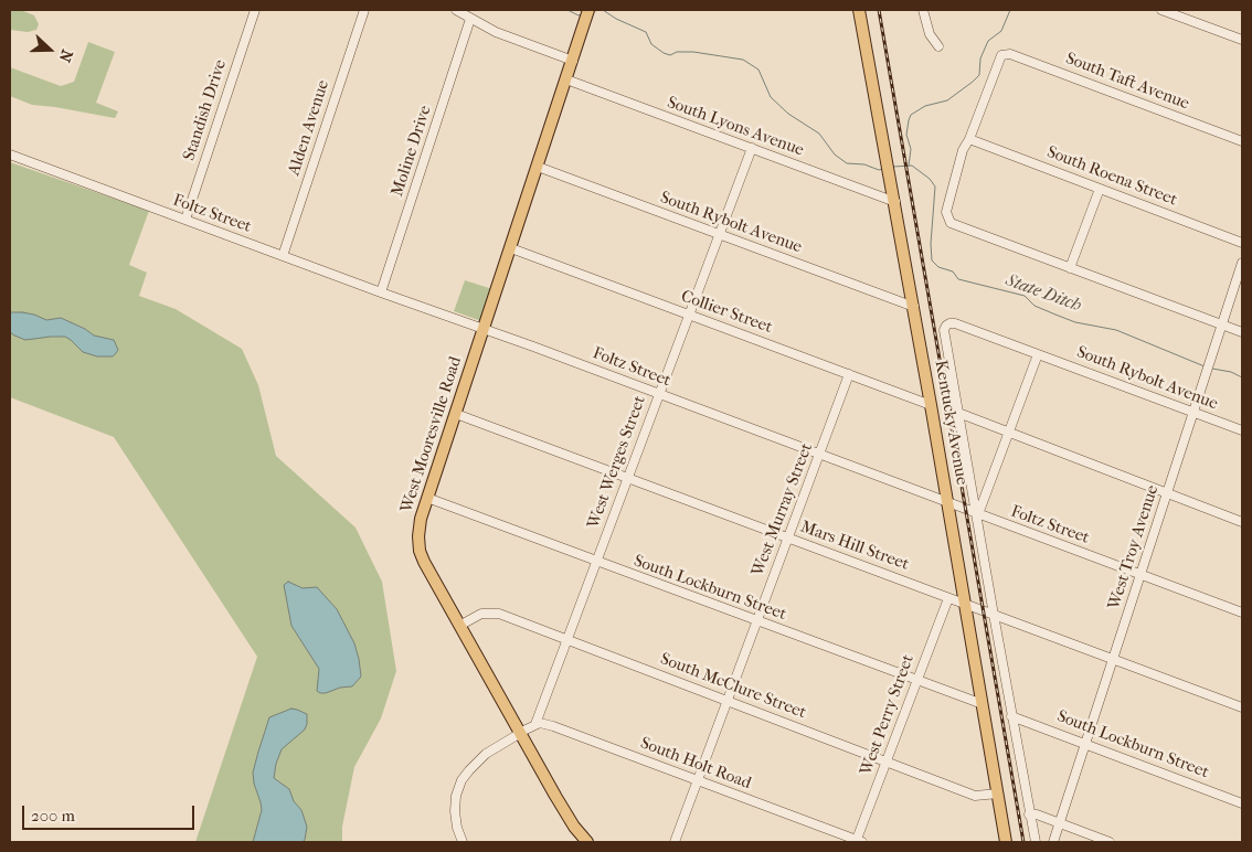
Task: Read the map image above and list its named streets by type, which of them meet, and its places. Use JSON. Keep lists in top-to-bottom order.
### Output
{
  "streets": {
    "main road": ["Kentucky Avenue", "West Mooresville Road"],
    "street": [
      "South Taft Avenue",
      "Standish Drive",
      "South Lyons Avenue",
      "Alden Avenue",
      "Moline Drive",
      "South Roena Street",
      "Foltz Street",
      "South Rybolt Avenue",
      "Collier Street",
      "West Werges Street",
      "West Murray Street",
      "Mars Hill Street",
      "West Troy Avenue",
      "South Lockburn Street",
      "South McClure Street",
      "West Perry Street",
      "South Holt Road"
    ]
  },
  "crossings": [
    ["South Taft Avenue", "South Roena Street"],
    ["Standish Drive", "Foltz Street"],
    ["South Lyons Avenue", "Kentucky Avenue"],
    ["South Lyons Avenue", "West Mooresville Road"],
    ["South Lyons Avenue", "West Werges Street"],
    ["Alden Avenue", "Foltz Street"],
    ["Moline Drive", "Foltz Street"],
    ["Foltz Street", "Kentucky Avenue"],
    ["Foltz Street", "West Mooresville Road"],
    ["Foltz Street", "West Werges Street"],
    ["Foltz Street", "West Murray Street"],
    ["Foltz Street", "West Troy Avenue"],
    ["South Rybolt Avenue", "Kentucky Avenue"],
    ["South Rybolt Avenue", "West Mooresville Road"],
    ["South Rybolt Avenue", "West Werges Street"],
    ["South Rybolt Avenue", "West Troy Avenue"],
    ["Collier Street", "Kentucky Avenue"],
    ["Collier Street", "West Mooresville Road"],
    ["Collier Street", "West Werges Street"],
    ["Collier Street", "West Murray Street"],
    ["Kentucky Avenue", "Mars Hill Street"],
    ["Kentucky Avenue", "South Lockburn Street"],
    ["Kentucky Avenue", "South McClure Street"],
    ["West Mooresville Road", "Mars Hill Street"],
    ["West Mooresville Road", "South Lockburn Street"],
    ["West Mooresville Road", "South McClure Street"],
    ["West Werges Street", "Mars Hill Street"],
    ["West Werges Street", "South Lockburn Street"],
    ["West Werges Street", "South McClure Street"],
    ["West Werges Street", "South Holt Road"],
    ["West Murray Street", "Mars Hill Street"],
    ["West Murray Street", "South Lockburn Street"],
    ["West Murray Street", "South McClure Street"],
    ["West Murray Street", "South Holt Road"],
    ["Mars Hill Street", "West Troy Avenue"],
    ["Mars Hill Street", "West Perry Street"],
    ["West Troy Avenue", "South Lockburn Street"],
    ["South Lockburn Street", "West Perry Street"],
    ["South McClure Street", "West Perry Street"],
    ["West Perry Street", "South Holt Road"]
  ],
  "water": ["State Ditch"],
  "scale_bar": "200 m",
  "north": "right"
}
